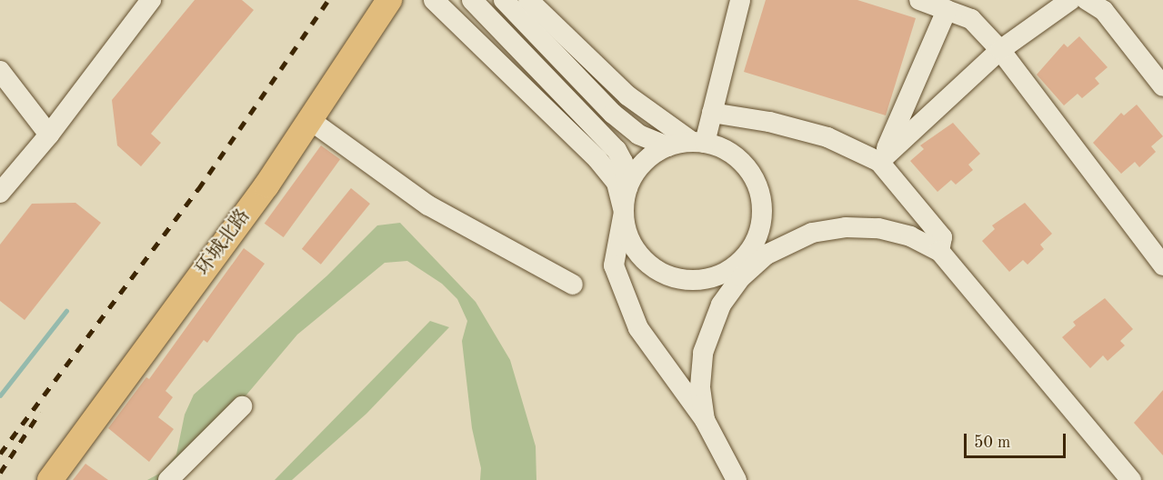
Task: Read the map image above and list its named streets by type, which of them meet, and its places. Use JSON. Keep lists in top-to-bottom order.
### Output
{
  "streets": {
    "main road": ["环城北路"]
  },
  "scale_bar": "50 m"
}
